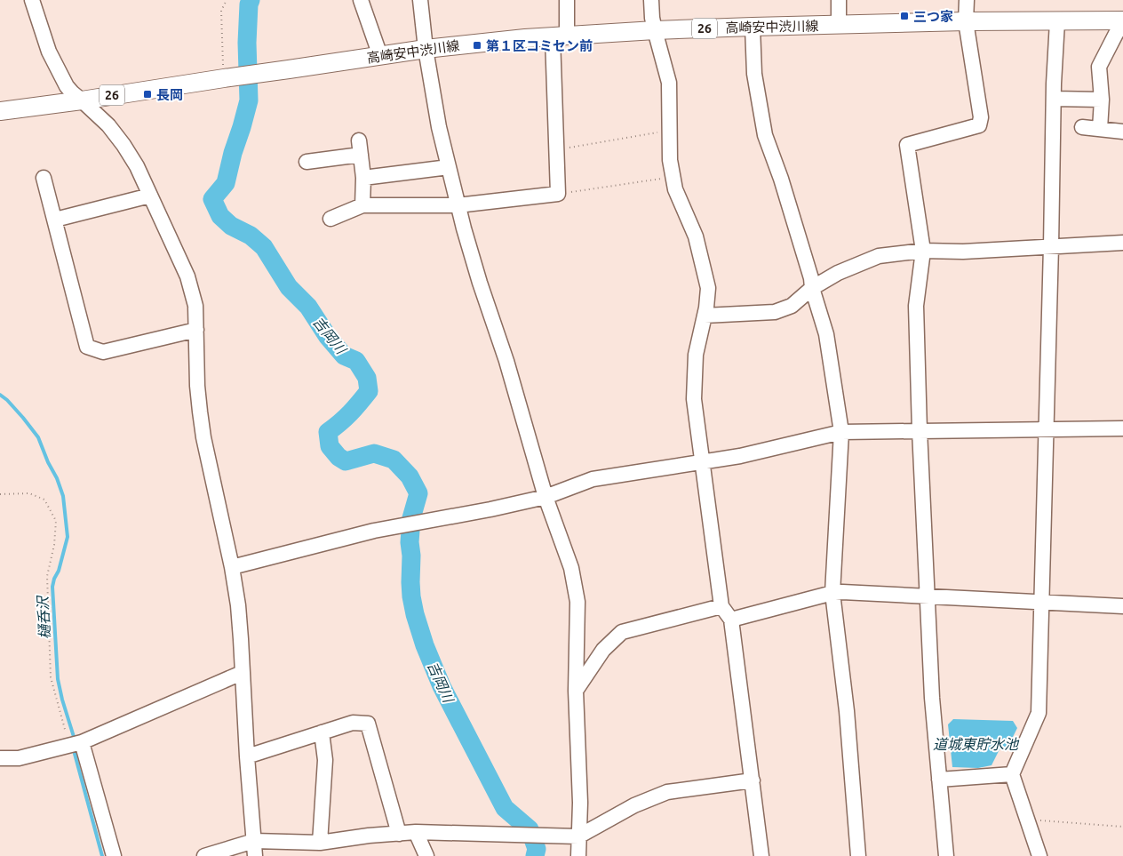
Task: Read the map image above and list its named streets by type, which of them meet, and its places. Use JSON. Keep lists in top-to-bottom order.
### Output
{
  "streets": {
    "main road": ["高崎安中渋川線", "26"]
  },
  "water": ["吉岡川", "樋呑沢", "道城東貯水池"],
  "places": {
    "transit": ["三つ家", "第１区コミセン前", "長岡"]
  }
}
